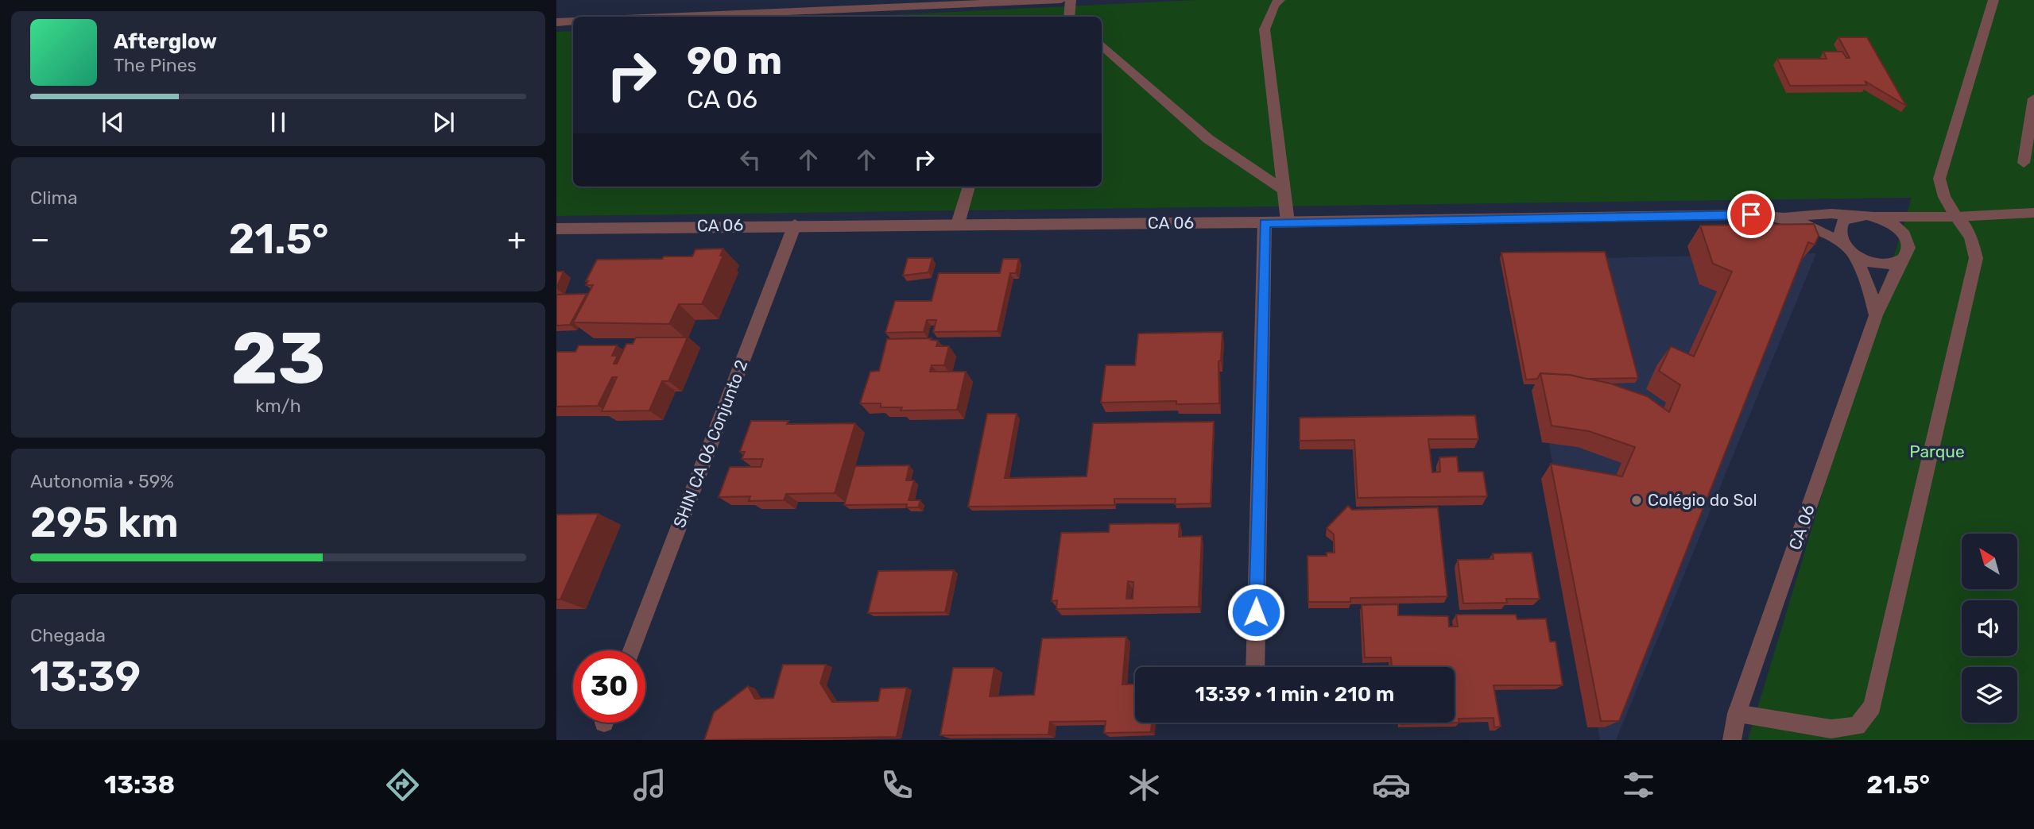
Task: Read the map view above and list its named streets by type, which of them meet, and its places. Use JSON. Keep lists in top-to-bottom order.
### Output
{
  "streets": {
    "street": ["CA 06", "SHIN CA 06 Conjunto 2"]
  },
  "crossings": [
    ["CA 06", "SHIN CA 06 Conjunto 2"]
  ],
  "parks": ["Parque"],
  "places": ["Colégio do Sol"],
  "north": "top left",
  "page": {
    "turn": ["90 m", "CA 06"],
    "song": ["Afterglow", "The Pines"],
    "tile": [
      "Clima",
      ["23", "km/h"],
      ["Autonomia · 59%", "295 km"],
      ["Chegada", "13:39"]
    ],
    "heat": ["−", "21.5°", "+"],
    "limit": "30",
    "trip": "13:39 · 1 min · 210 m",
    "tabs": ["13:38", "21.5°"]
  }
}
